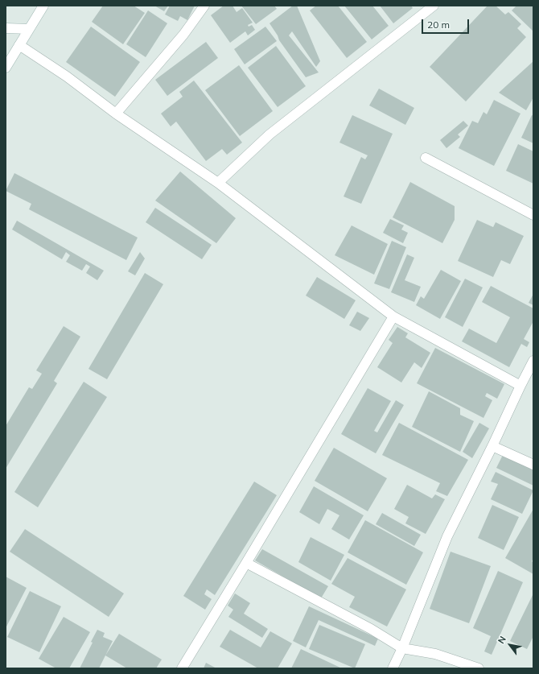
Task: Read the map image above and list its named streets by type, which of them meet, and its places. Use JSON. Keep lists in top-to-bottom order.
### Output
{
  "scale_bar": "20 m",
  "north": "top left"
}
